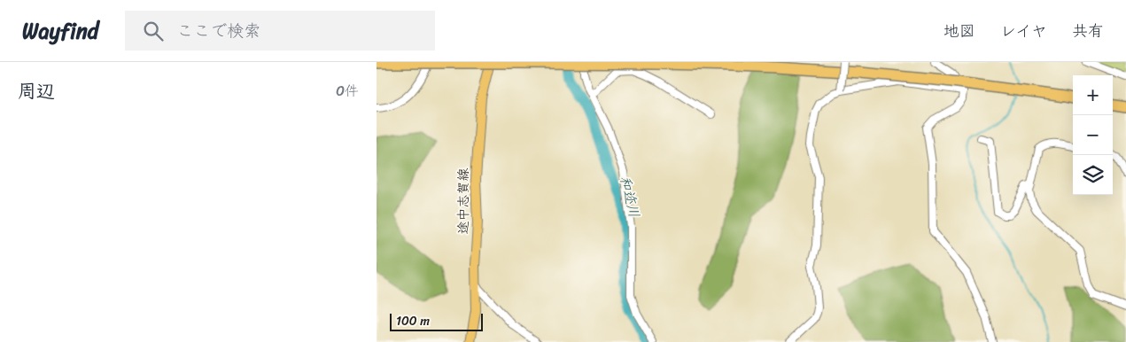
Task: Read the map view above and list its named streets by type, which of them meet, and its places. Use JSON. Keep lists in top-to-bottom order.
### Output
{
  "streets": {
    "main road": ["途中志賀線"]
  },
  "water": ["和迩川"],
  "scale_bar": "100 m",
  "page": {
    "header": "Wayfind",
    "search": "ここで検索",
    "nav": ["地図", "レイヤ", "共有"],
    "heading": ["周辺", "0件"],
    "map_buttons": ["+", "−"],
    "scale": "100 m"
  }
}
